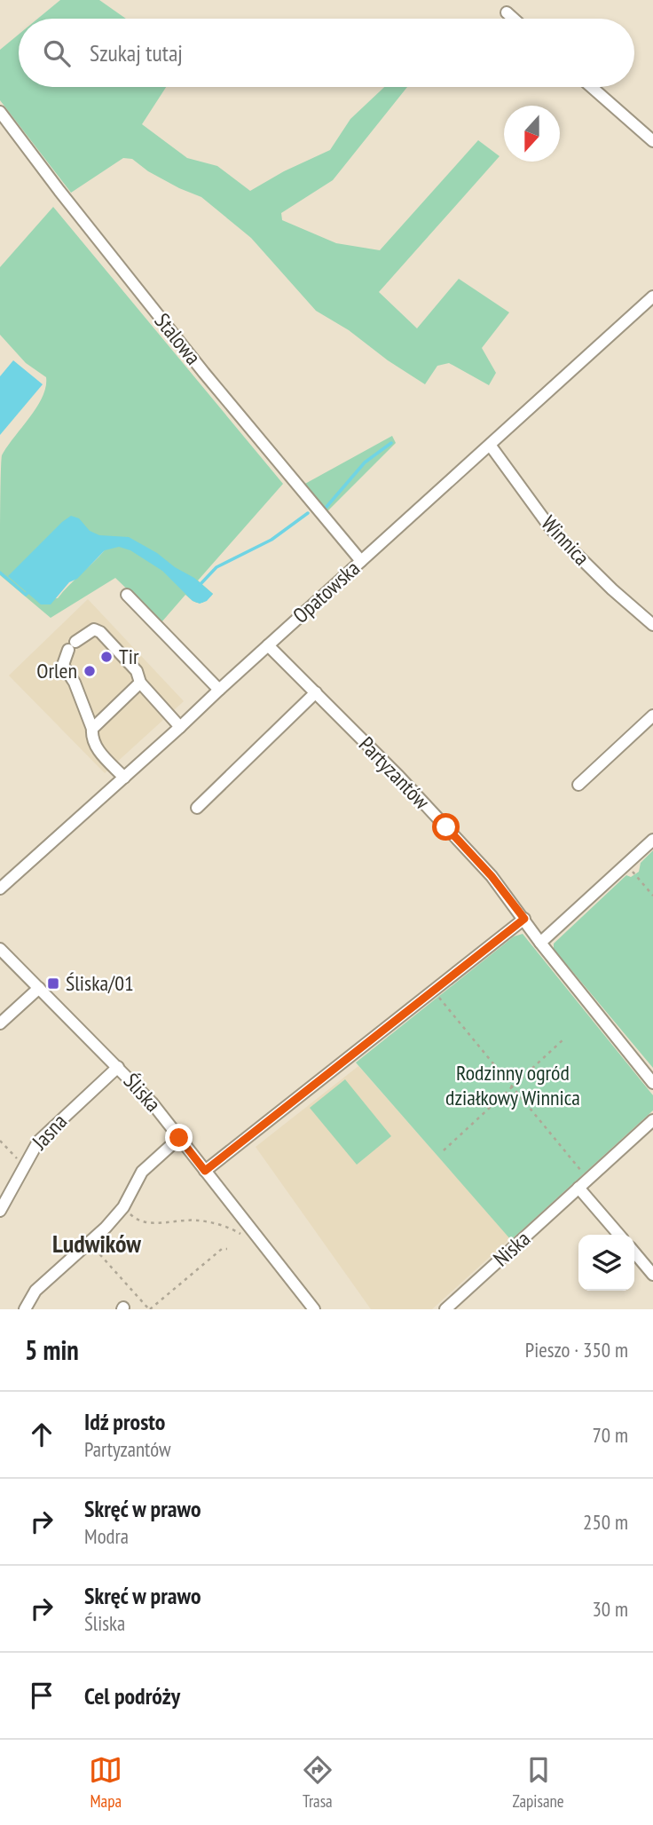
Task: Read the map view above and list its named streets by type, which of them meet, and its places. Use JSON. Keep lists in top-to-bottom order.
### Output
{
  "streets": {
    "street": [
      "Stalowa",
      "Winnica",
      "Opatowska",
      "Partyzantów",
      "Śliska",
      "Jasna",
      "Niska"
    ]
  },
  "crossings": [
    ["Stalowa", "Opatowska"],
    ["Winnica", "Opatowska"],
    ["Opatowska", "Partyzantów"],
    ["Śliska", "Jasna"]
  ],
  "districts": ["Ludwików"],
  "parks": ["Rodzinny ogród działkowy Winnica"],
  "places": {
    "other": ["Tir", "Orlen"],
    "transit": ["Śliska/01"]
  },
  "north": "bottom",
  "page": {
    "search": "Szukaj tutaj",
    "heading": ["5 min", "Pieszo · 350 m"],
    "list": [
      ["Idź prosto", "Partyzantów", "70 m"],
      ["Skręć w prawo", "Modra", "250 m"],
      ["Skręć w prawo", "Śliska", "30 m"],
      "Cel podróży"
    ],
    "nav": ["Mapa", "Trasa", "Zapisane"]
  }
}
